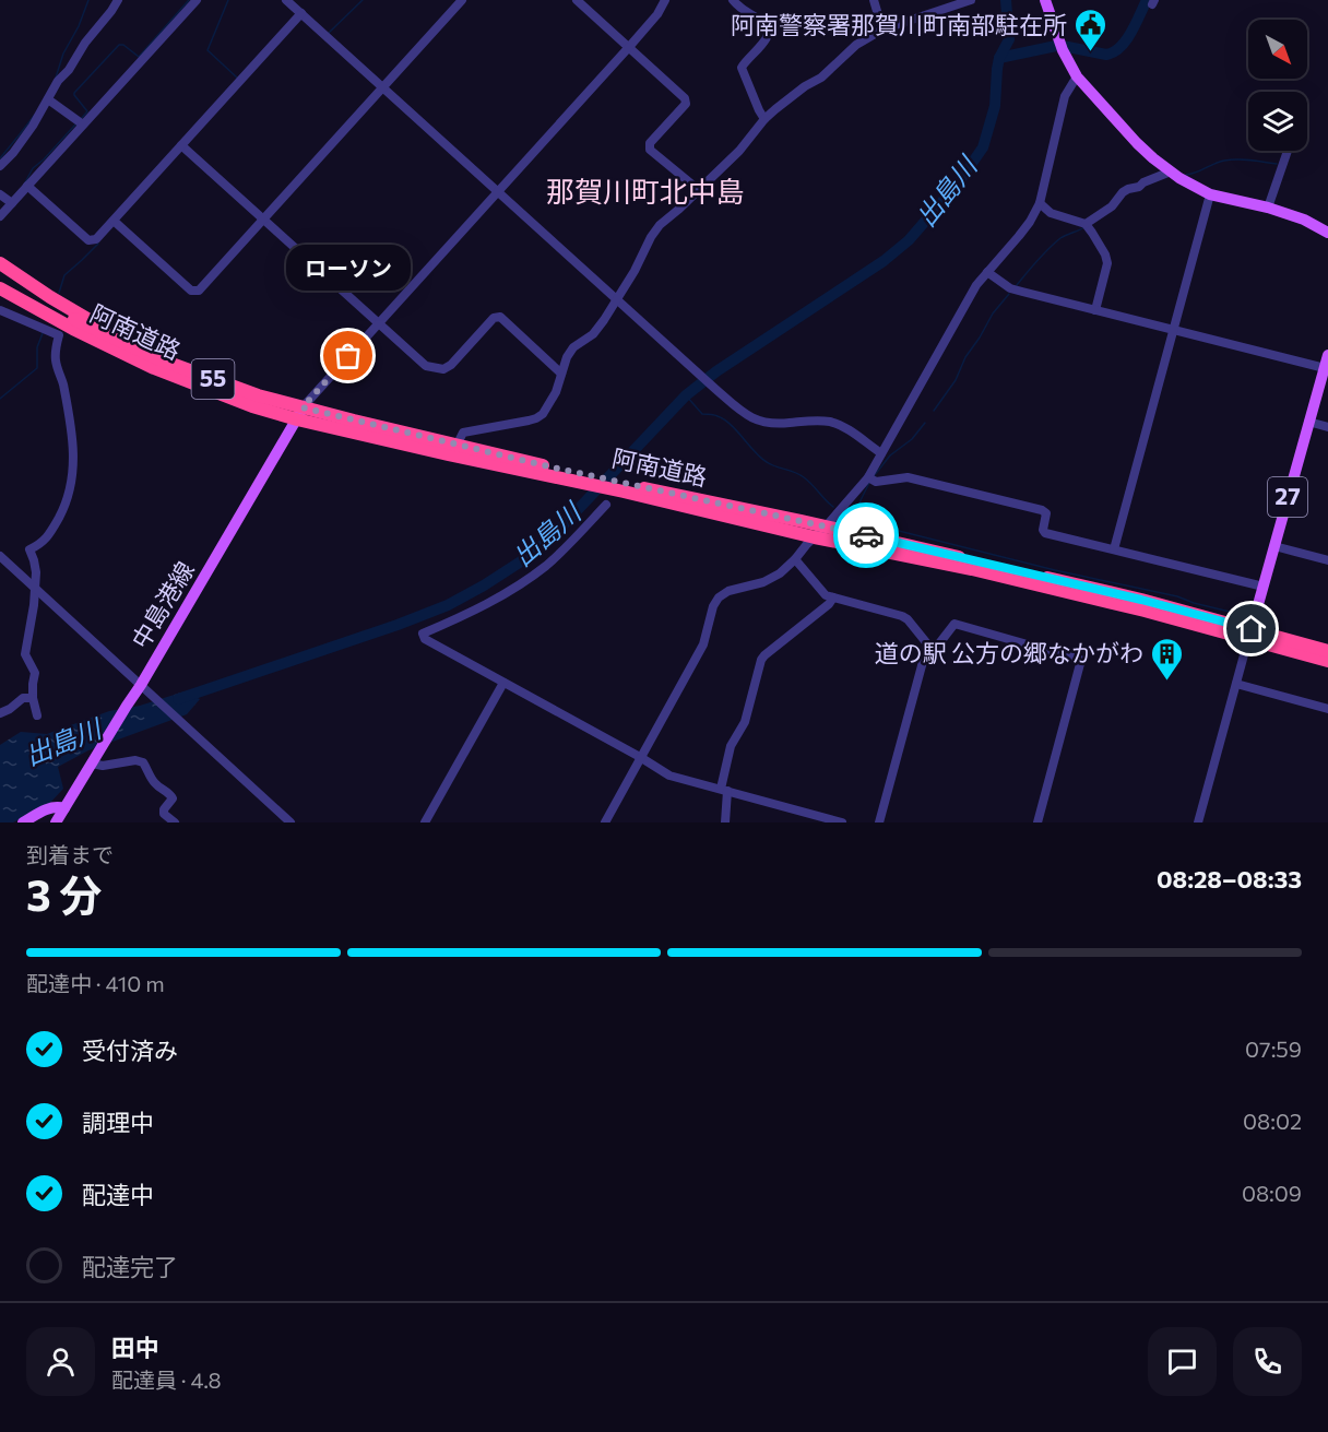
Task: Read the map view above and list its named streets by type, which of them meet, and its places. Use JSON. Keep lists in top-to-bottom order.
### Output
{
  "streets": {
    "highway": ["阿南道路", "55"],
    "main road": ["27", "中島港線"]
  },
  "crossings": [
    ["阿南道路", "55"],
    ["阿南道路", "27"],
    ["阿南道路", "中島港線"]
  ],
  "districts": ["那賀川町北中島"],
  "water": ["出島川"],
  "places": {
    "public building": ["阿南警察署那賀川町南部駐在所"],
    "other": ["ローソン"],
    "building": ["道の駅 公方の郷なかがわ"]
  },
  "north": "bottom right",
  "page": {
    "bubble": "ローソン",
    "heading": ["3 分", "到着まで", "08:28–08:33"],
    "panel": ["田中", "配達員 · 4.8"],
    "bar": "配達中 · 410 m",
    "list": [
      ["受付済み", "07:59"],
      ["調理中", "08:02"],
      ["配達中", "08:09"],
      "配達完了"
    ]
  }
}
